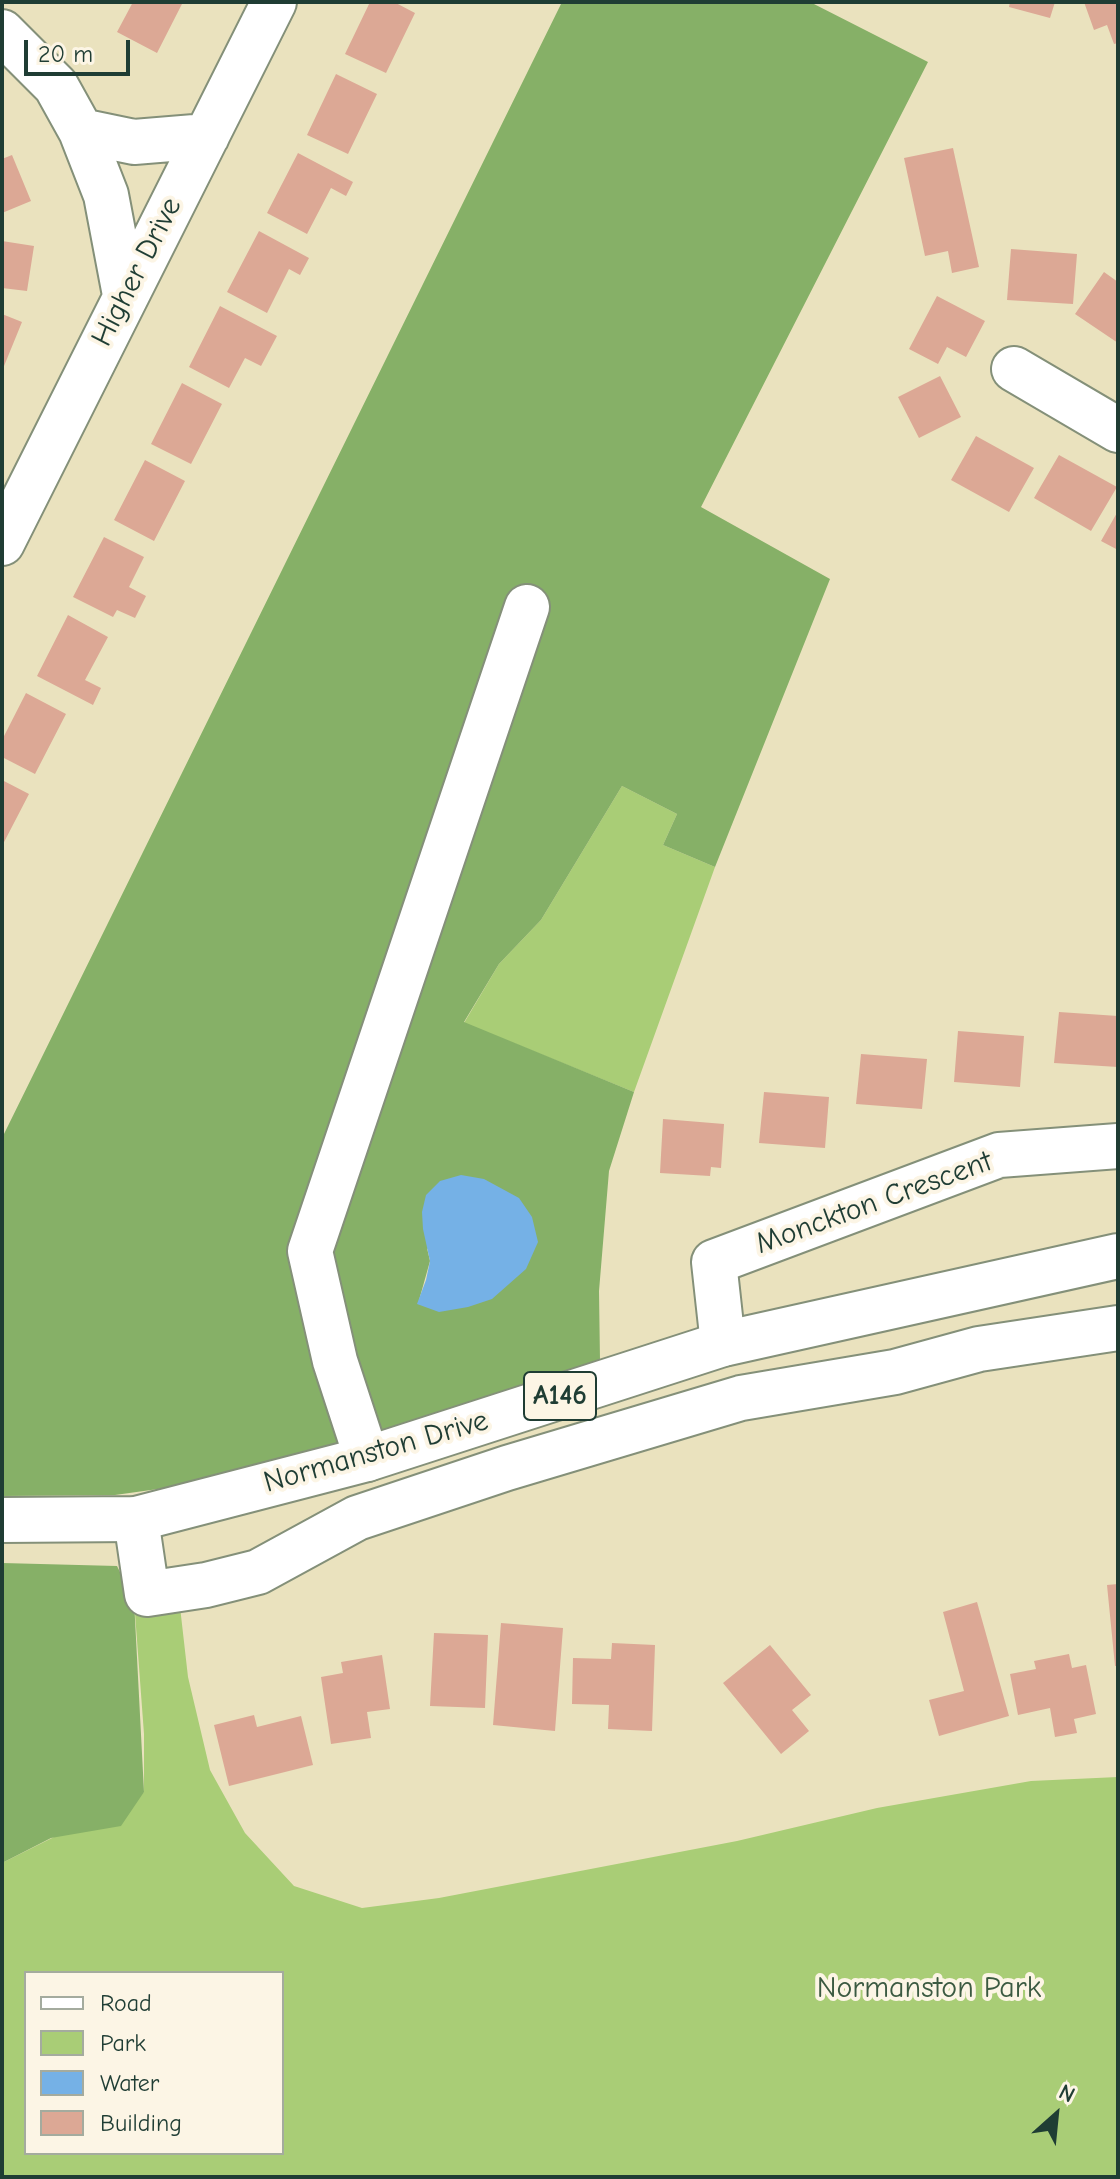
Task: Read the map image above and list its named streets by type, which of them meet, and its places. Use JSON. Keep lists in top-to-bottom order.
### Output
{
  "streets": {
    "main road": [
      "Higher Drive",
      "Monckton Crescent",
      "A146",
      "Normanston Drive"
    ]
  },
  "crossings": [
    ["Monckton Crescent", "Normanston Drive"]
  ],
  "parks": ["Normanston Park"],
  "legend": [
    "Road",
    "Park",
    "Water",
    "Building"
  ],
  "scale_bar": "20 m",
  "north": "top right"
}
